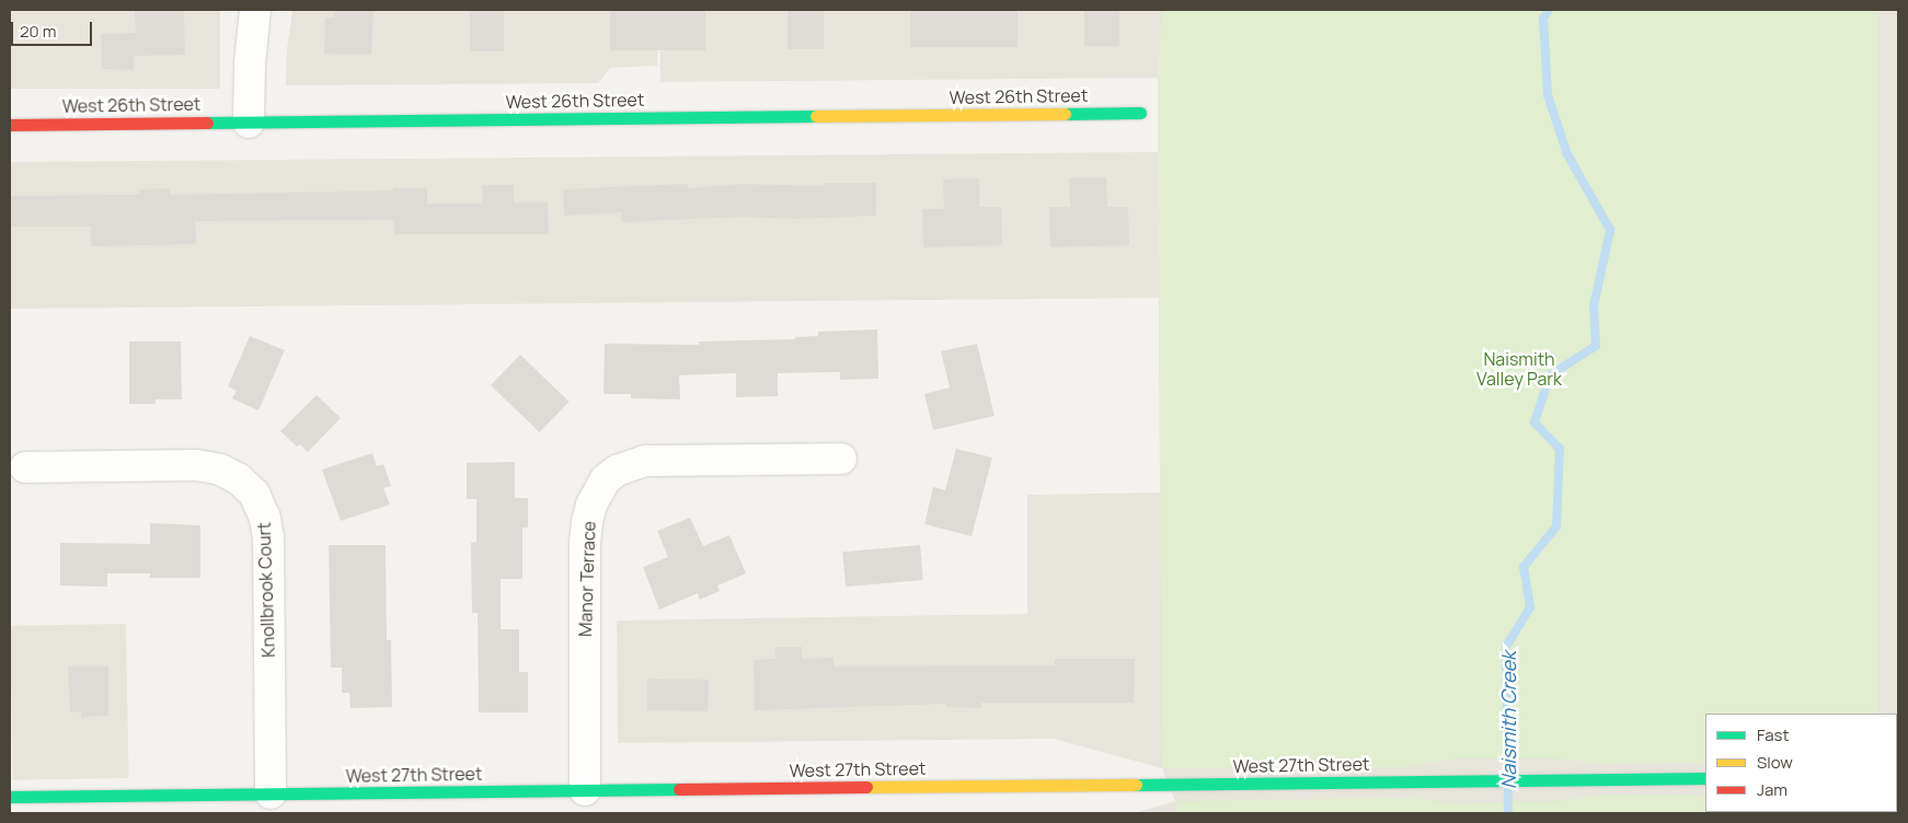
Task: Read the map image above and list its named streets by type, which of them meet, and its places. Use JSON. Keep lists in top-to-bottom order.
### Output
{
  "streets": {
    "street": [
      "West 26th Street",
      "Manor Terrace",
      "Knollbrook Court",
      "West 27th Street"
    ]
  },
  "crossings": [
    ["Manor Terrace", "West 27th Street"],
    ["Knollbrook Court", "West 27th Street"]
  ],
  "water": ["Naismith Creek"],
  "parks": ["Naismith Valley Park"],
  "legend": ["Fast", "Slow", "Jam"],
  "scale_bar": "20 m"
}
